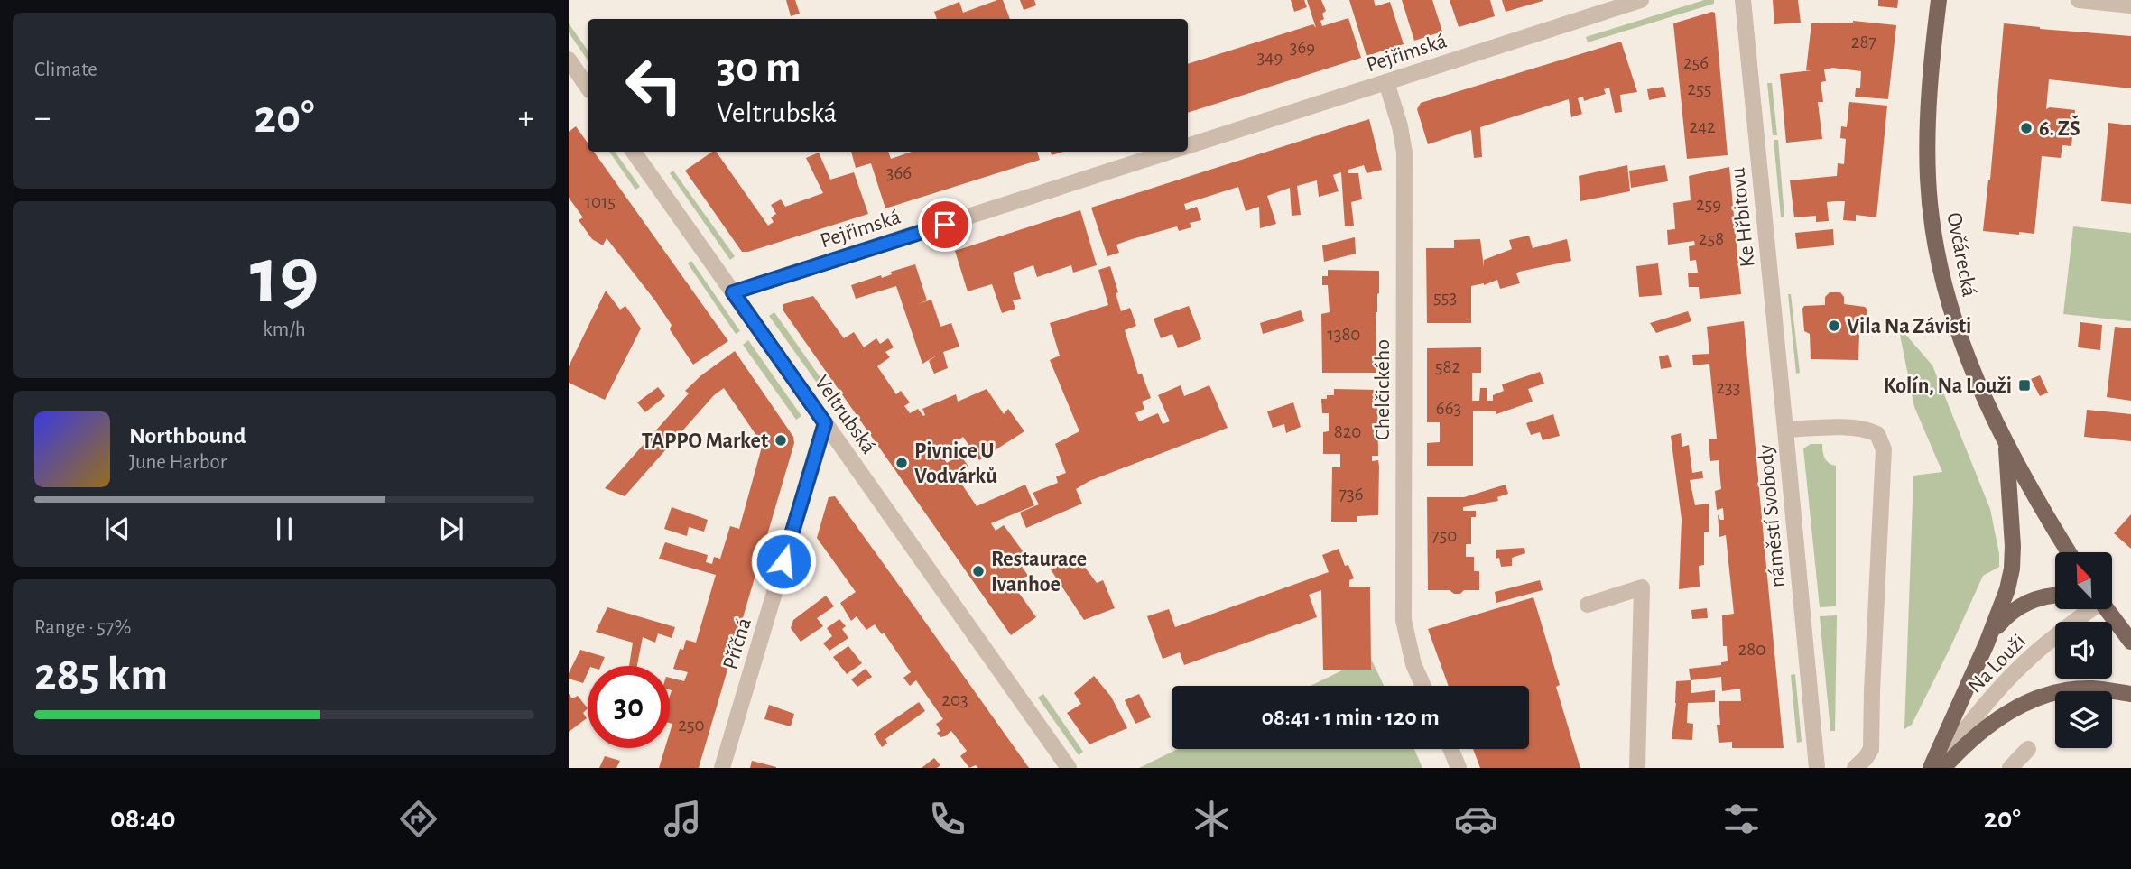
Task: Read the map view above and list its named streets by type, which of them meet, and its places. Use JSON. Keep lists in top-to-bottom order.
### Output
{
  "streets": {
    "main road": ["Ovčárecká"],
    "street": [
      "Pejřimská",
      "Ke Hřbitovu",
      "Chelčického",
      "Veltrubská",
      "náměstí Svobody",
      "Příčná",
      "Na Louži"
    ]
  },
  "crossings": [
    ["Pejřimská", "Chelčického"],
    ["Pejřimská", "Veltrubská"],
    ["Ke Hřbitovu", "náměstí Svobody"],
    ["Veltrubská", "Příčná"]
  ],
  "places": {
    "other": [
      "6. ZŠ",
      "Vila Na Závisti",
      "TAPPO Market",
      "Pivnice U Vodvárků",
      "Restaurace Ivanhoe"
    ],
    "transit": ["Kolín, Na Louži"]
  },
  "house_numbers": [
    "287",
    "369",
    "349",
    "256",
    "255",
    "242",
    "366",
    "1015",
    "259",
    "258",
    "553",
    "1380",
    "582",
    "233",
    "663",
    "820",
    "736",
    "750",
    "280",
    "203",
    "250"
  ],
  "north": "top left",
  "page": {
    "tile": [
      "Climate",
      ["19", "km/h"],
      ["Range · 57%", "285 km"]
    ],
    "turn": ["30 m", "Veltrubská"],
    "heat": ["−", "20°", "+"],
    "song": ["Northbound", "June Harbor"],
    "limit": "30",
    "trip": "08:41 · 1 min · 120 m",
    "tabs": ["08:40", "20°"]
  }
}
